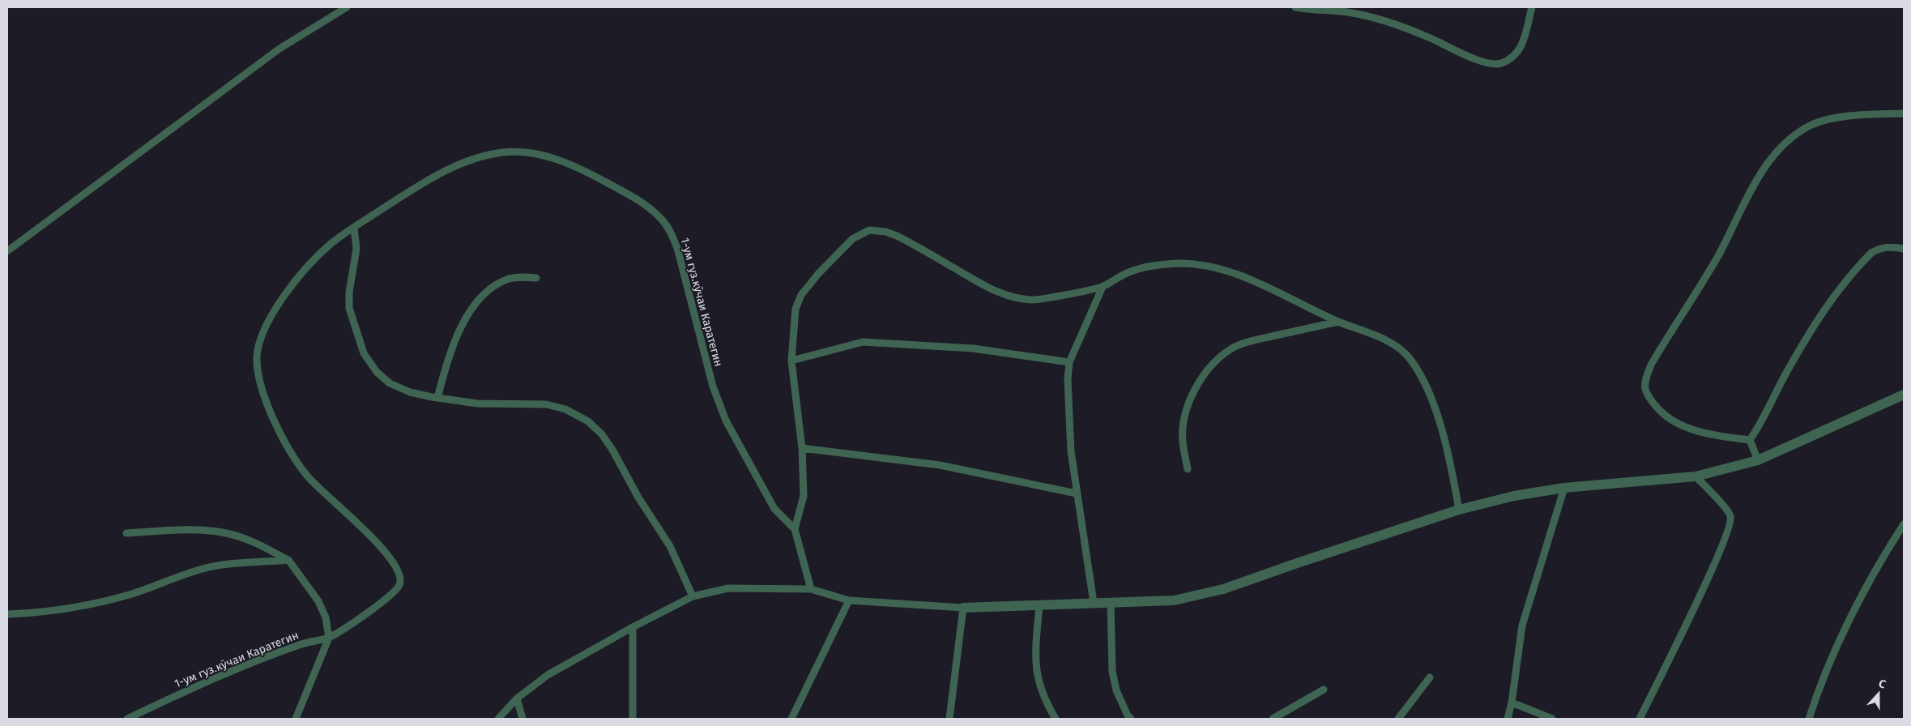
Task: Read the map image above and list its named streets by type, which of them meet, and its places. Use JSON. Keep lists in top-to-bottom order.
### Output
{
  "streets": {
    "lane": ["1-ум гуз.кӯчаи Каратегин"]
  },
  "north": "top"
}
